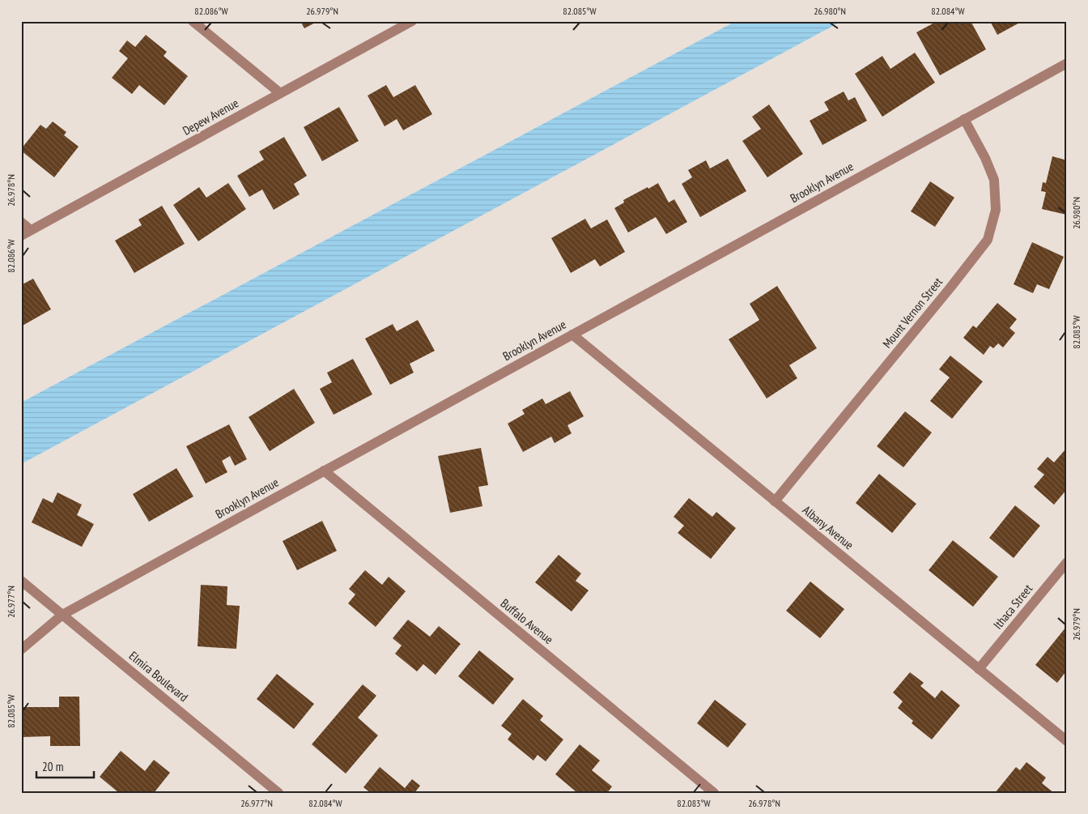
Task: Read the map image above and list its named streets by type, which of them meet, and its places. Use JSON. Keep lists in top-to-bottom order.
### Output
{
  "streets": {
    "street": [
      "Depew Avenue",
      "Brooklyn Avenue",
      "Mount Vernon Street",
      "Albany Avenue",
      "Ithaca Street",
      "Buffalo Avenue",
      "Elmira Boulevard"
    ]
  },
  "crossings": [
    ["Brooklyn Avenue", "Mount Vernon Street"],
    ["Brooklyn Avenue", "Albany Avenue"],
    ["Brooklyn Avenue", "Buffalo Avenue"],
    ["Brooklyn Avenue", "Elmira Boulevard"],
    ["Mount Vernon Street", "Albany Avenue"],
    ["Albany Avenue", "Ithaca Street"]
  ],
  "scale_bar": "20 m",
  "coordinates": [
    "82.086°W",
    "26.979°N",
    "82.085°W",
    "26.980°N",
    "82.084°W",
    "26.978°N",
    "82.083°W",
    "26.977°N"
  ]
}
